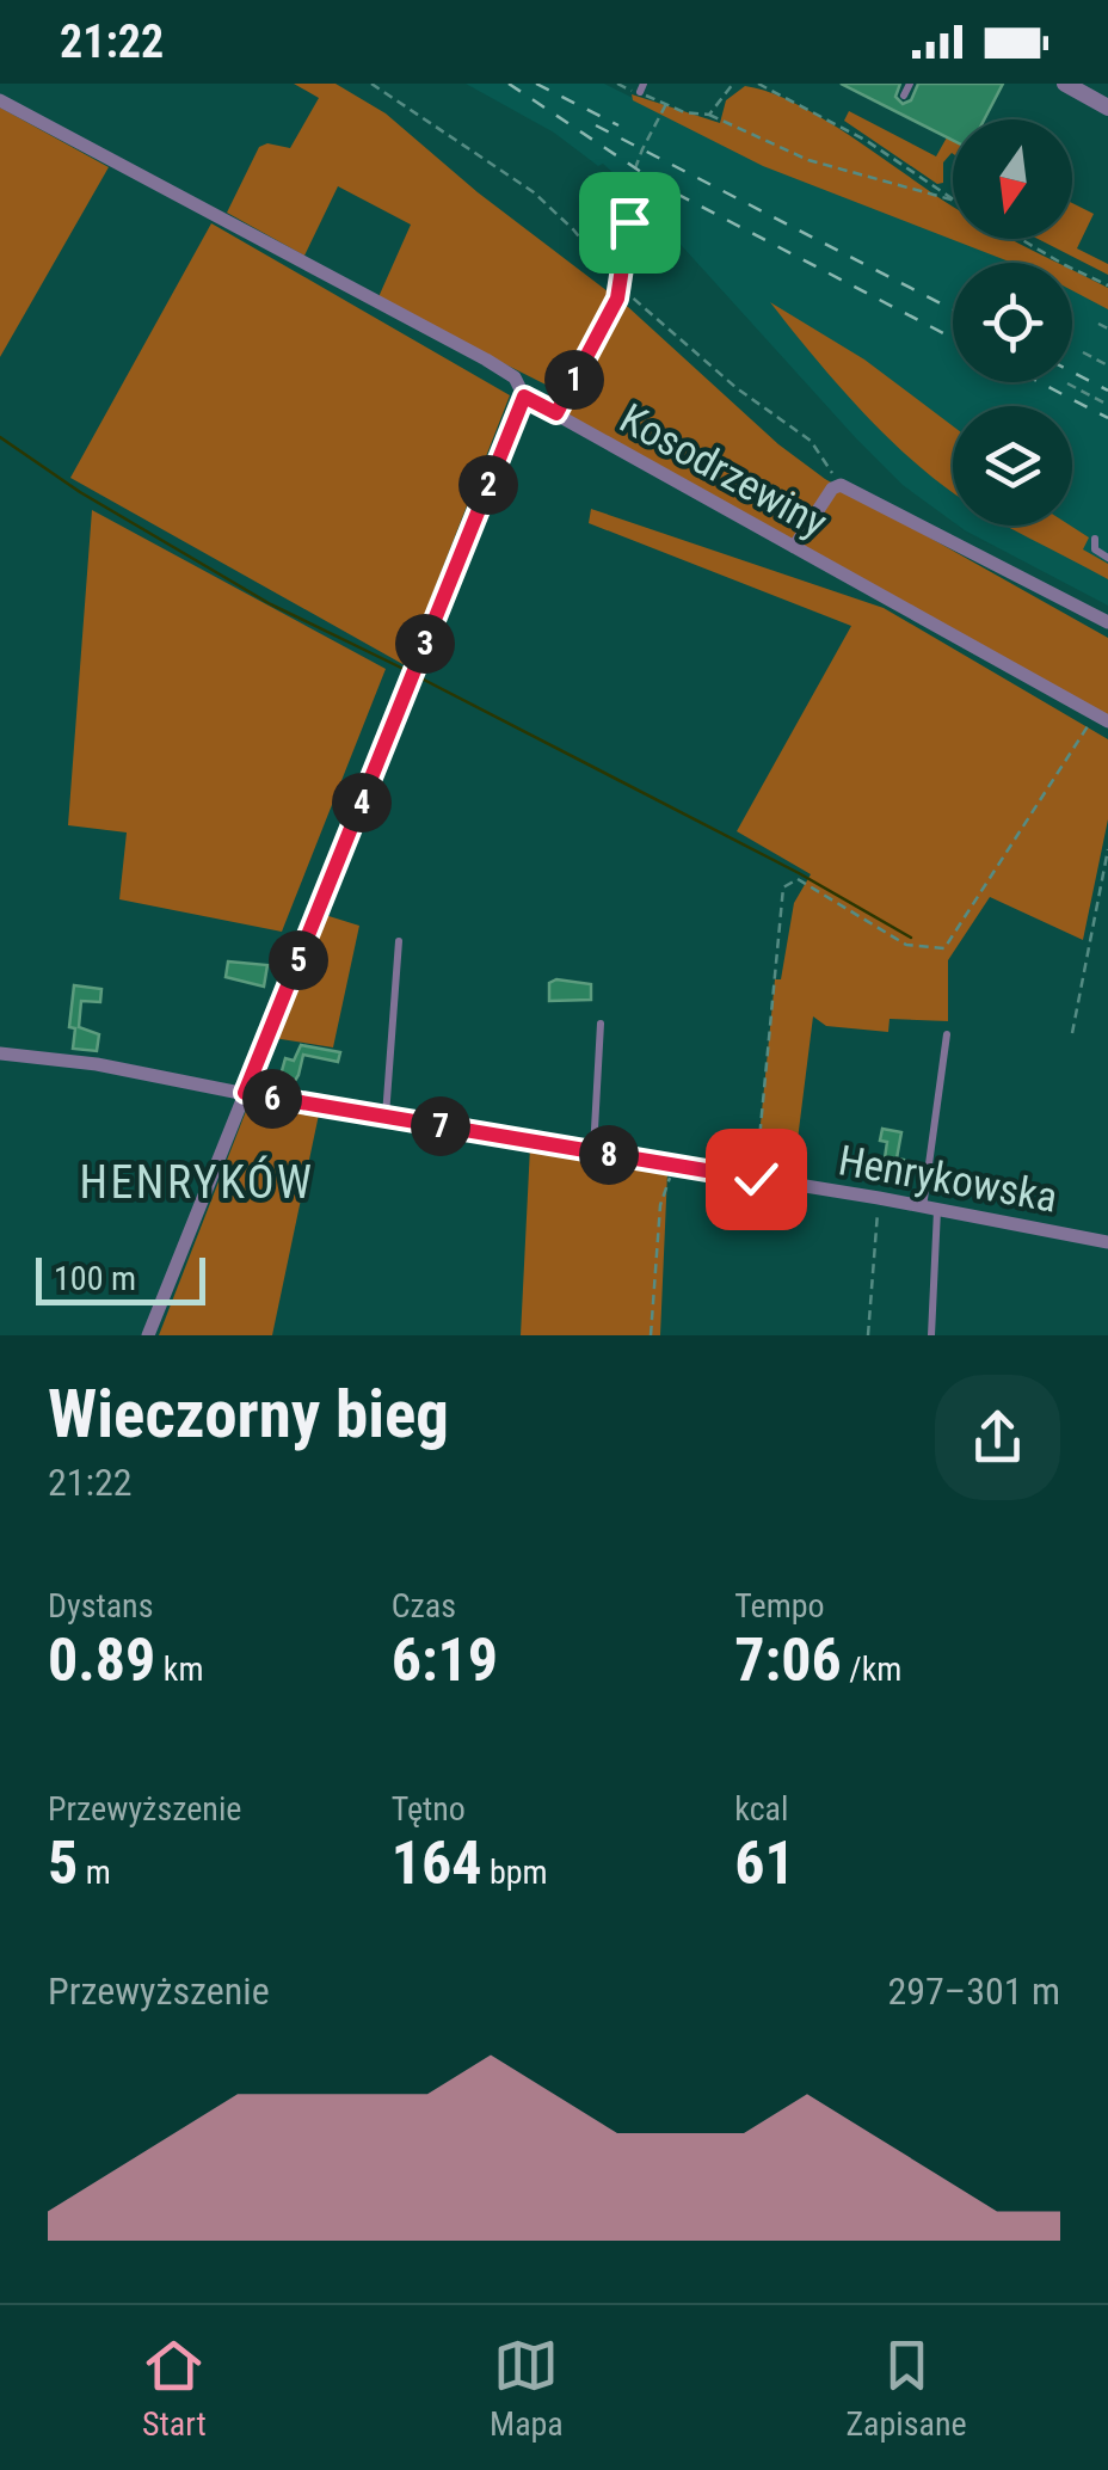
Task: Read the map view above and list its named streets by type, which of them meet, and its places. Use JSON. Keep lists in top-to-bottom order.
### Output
{
  "streets": {
    "street": ["Kosodrzewiny", "Henrykowska"]
  },
  "districts": ["HENRYKÓW"],
  "scale_bar": "100 m",
  "north": "bottom",
  "page": {
    "status": "21:22",
    "pins": [
      "1",
      "2",
      "3",
      "4",
      "5",
      "6",
      "7",
      "8"
    ],
    "scale": "100 m",
    "heading": ["Wieczorny bieg", "21:22"],
    "stats": [
      ["Dystans", "0.89 km"],
      ["Czas", "6:19"],
      ["Tempo", "7:06 /km"],
      ["Przewyższenie", "5 m"],
      ["Tętno", "164 bpm"],
      ["kcal", "61"]
    ],
    "chart": ["Przewyższenie", "297–301 m"],
    "tabs": ["Start", "Mapa", "Zapisane"]
  }
}
